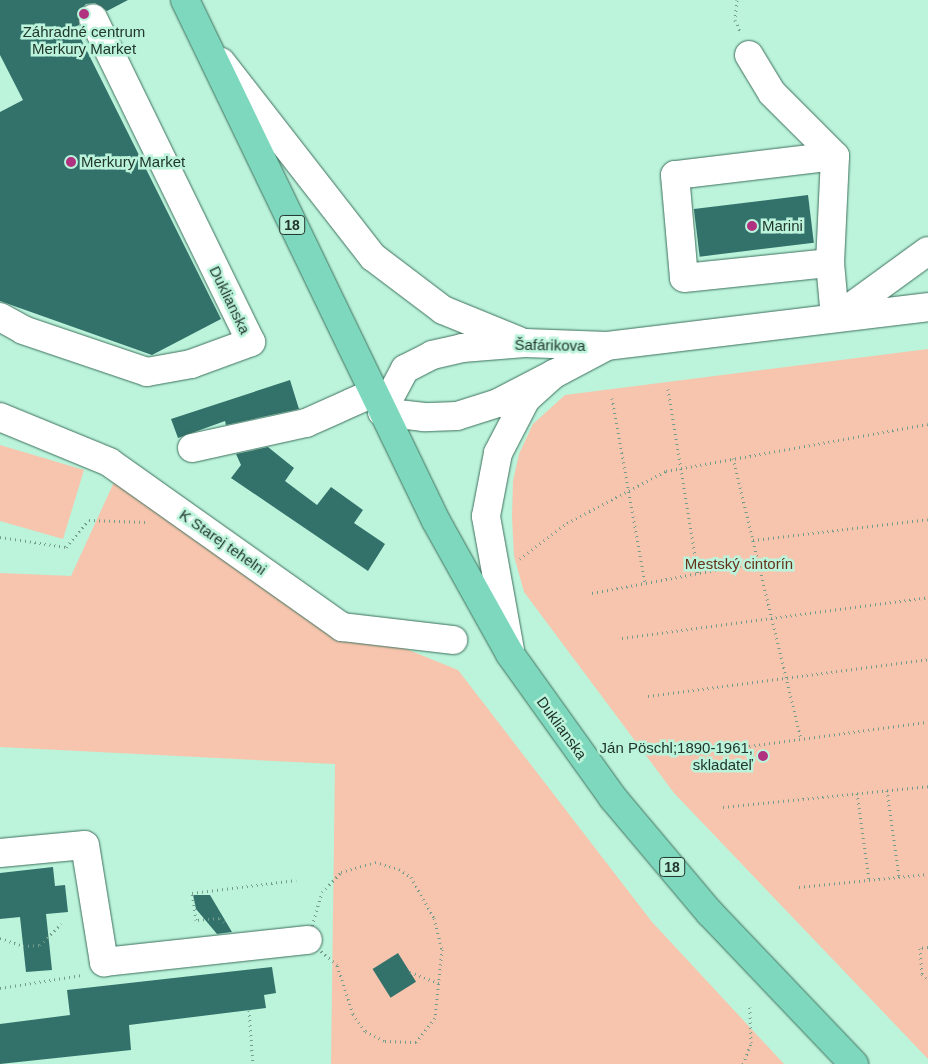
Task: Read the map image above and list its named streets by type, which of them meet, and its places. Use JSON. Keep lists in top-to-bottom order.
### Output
{
  "streets": {
    "main road": ["18", "Duklianska"],
    "street": ["Šafárikova", "K Starej tehelni"]
  },
  "crossings": [
    ["Duklianska", "Šafárikova"]
  ],
  "parks": ["Mestský cintorín"],
  "places": [
    "Záhradné centrum Merkury Market",
    "Merkury Market",
    "Marini",
    "Ján Pöschl;1890-1961, skladateľ"
  ]
}
